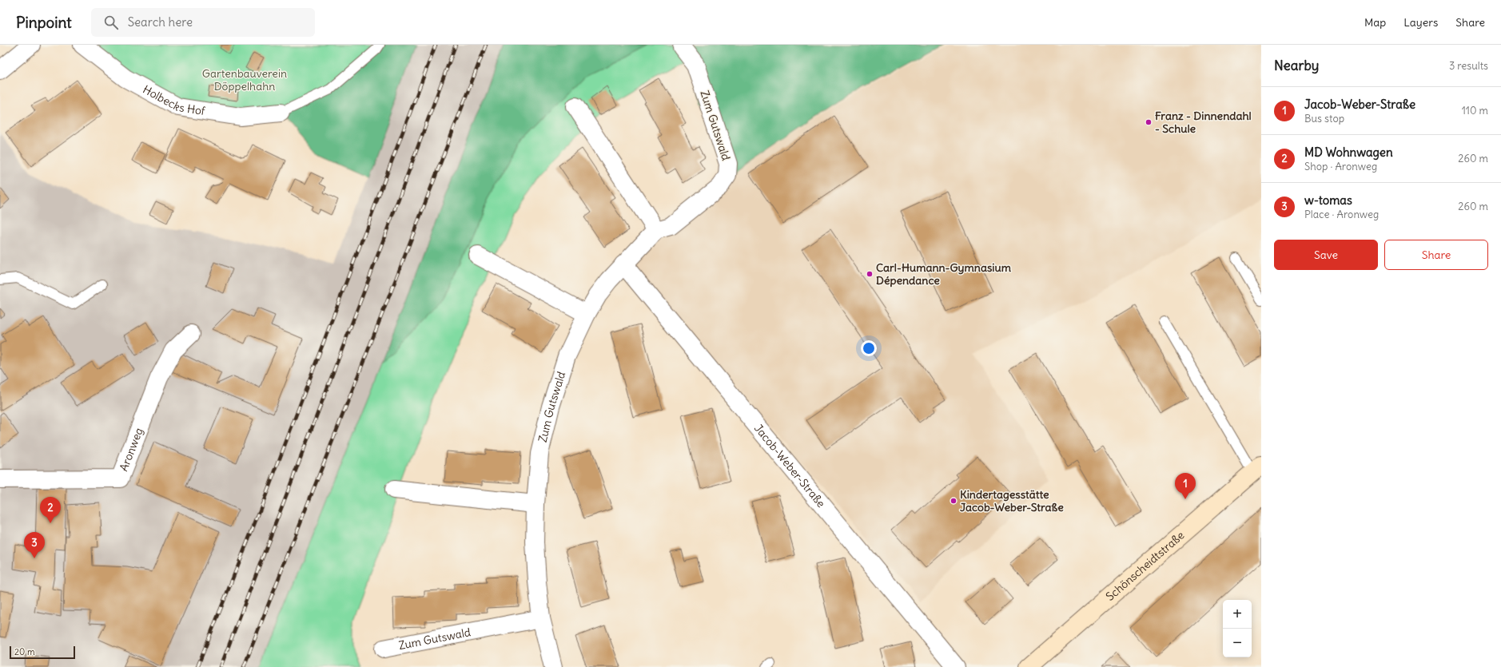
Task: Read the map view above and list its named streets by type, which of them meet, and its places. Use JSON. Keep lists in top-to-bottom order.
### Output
{
  "streets": {
    "main road": ["Schönscheidtstraße"],
    "street": [
      "Holbecks Hof",
      "Zum Gutswald",
      "Aronweg",
      "Jacob-Weber-Straße"
    ]
  },
  "crossings": [
    ["Zum Gutswald", "Jacob-Weber-Straße"]
  ],
  "parks": ["Gartenbauverein Döppelhahn"],
  "places": ["Franz - Dinnendahl - Schule", "Carl-Humann-Gymnasium Dépendance", "Kindertagesstätte Jacob-Weber-Straße"],
  "scale_bar": "20 m",
  "page": {
    "header": "Pinpoint",
    "search": "Search here",
    "nav": ["Map", "Layers", "Share"],
    "heading": ["Nearby", "3 results"],
    "list": [
      {
        "mark": "1",
        "name": "Jacob-Weber-Straße",
        "note": "Bus stop",
        "value": "110 m"
      },
      {
        "mark": "2",
        "name": "MD Wohnwagen",
        "note": "Shop · Aronweg",
        "value": "260 m"
      },
      {
        "mark": "3",
        "name": "w-tomas",
        "note": "Place · Aronweg",
        "value": "260 m"
      }
    ],
    "buttons": ["Save", "Share"],
    "pins": ["1", "2", "3"],
    "map_buttons": ["+", "−"],
    "scale": "20 m"
  }
}
